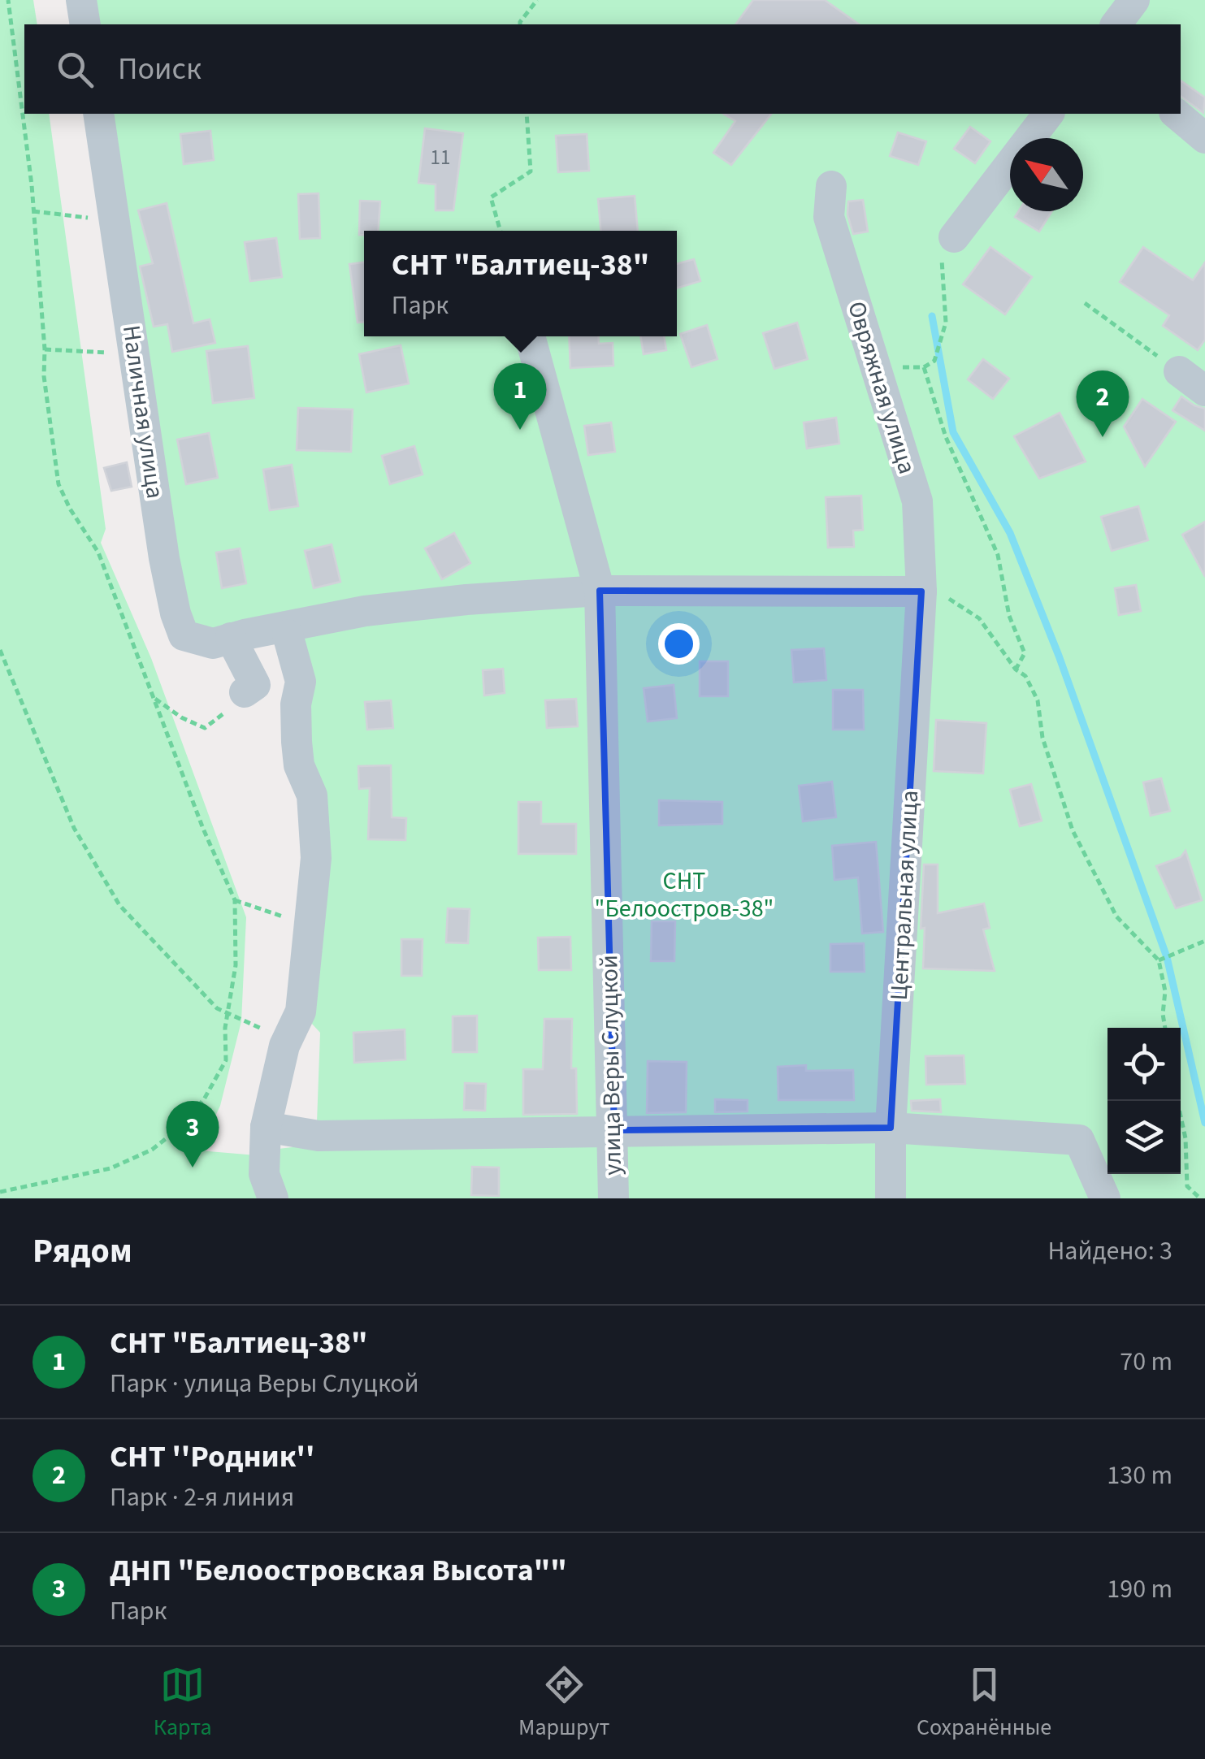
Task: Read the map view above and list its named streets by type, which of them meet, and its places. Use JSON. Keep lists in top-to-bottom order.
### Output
{
  "streets": {
    "street": [
      "Овряжная улица",
      "Наличная улица",
      "Центральная улица",
      "улица Веры Слуцкой"
    ]
  },
  "crossings": [
    ["Овряжная улица", "Центральная улица"]
  ],
  "parks": ["СНТ \"Белоостров-38\""],
  "house_numbers": ["11"],
  "north": "top left",
  "page": {
    "search": "Поиск",
    "popup": ["СНТ \"Балтиец-38\"", "Парк"],
    "pins": ["1", "2", "3"],
    "heading": ["Рядом", "Найдено: 3"],
    "list": [
      {
        "mark": "1",
        "name": "СНТ \"Балтиец-38\"",
        "note": "Парк · улица Веры Слуцкой",
        "value": "70 m"
      },
      {
        "mark": "2",
        "name": "СНТ ''Родник''",
        "note": "Парк · 2-я линия",
        "value": "130 m"
      },
      {
        "mark": "3",
        "name": "ДНП \"Белоостровская Высота\"\"",
        "note": "Парк",
        "value": "190 m"
      }
    ],
    "nav": ["Карта", "Маршрут", "Сохранённые"]
  }
}
